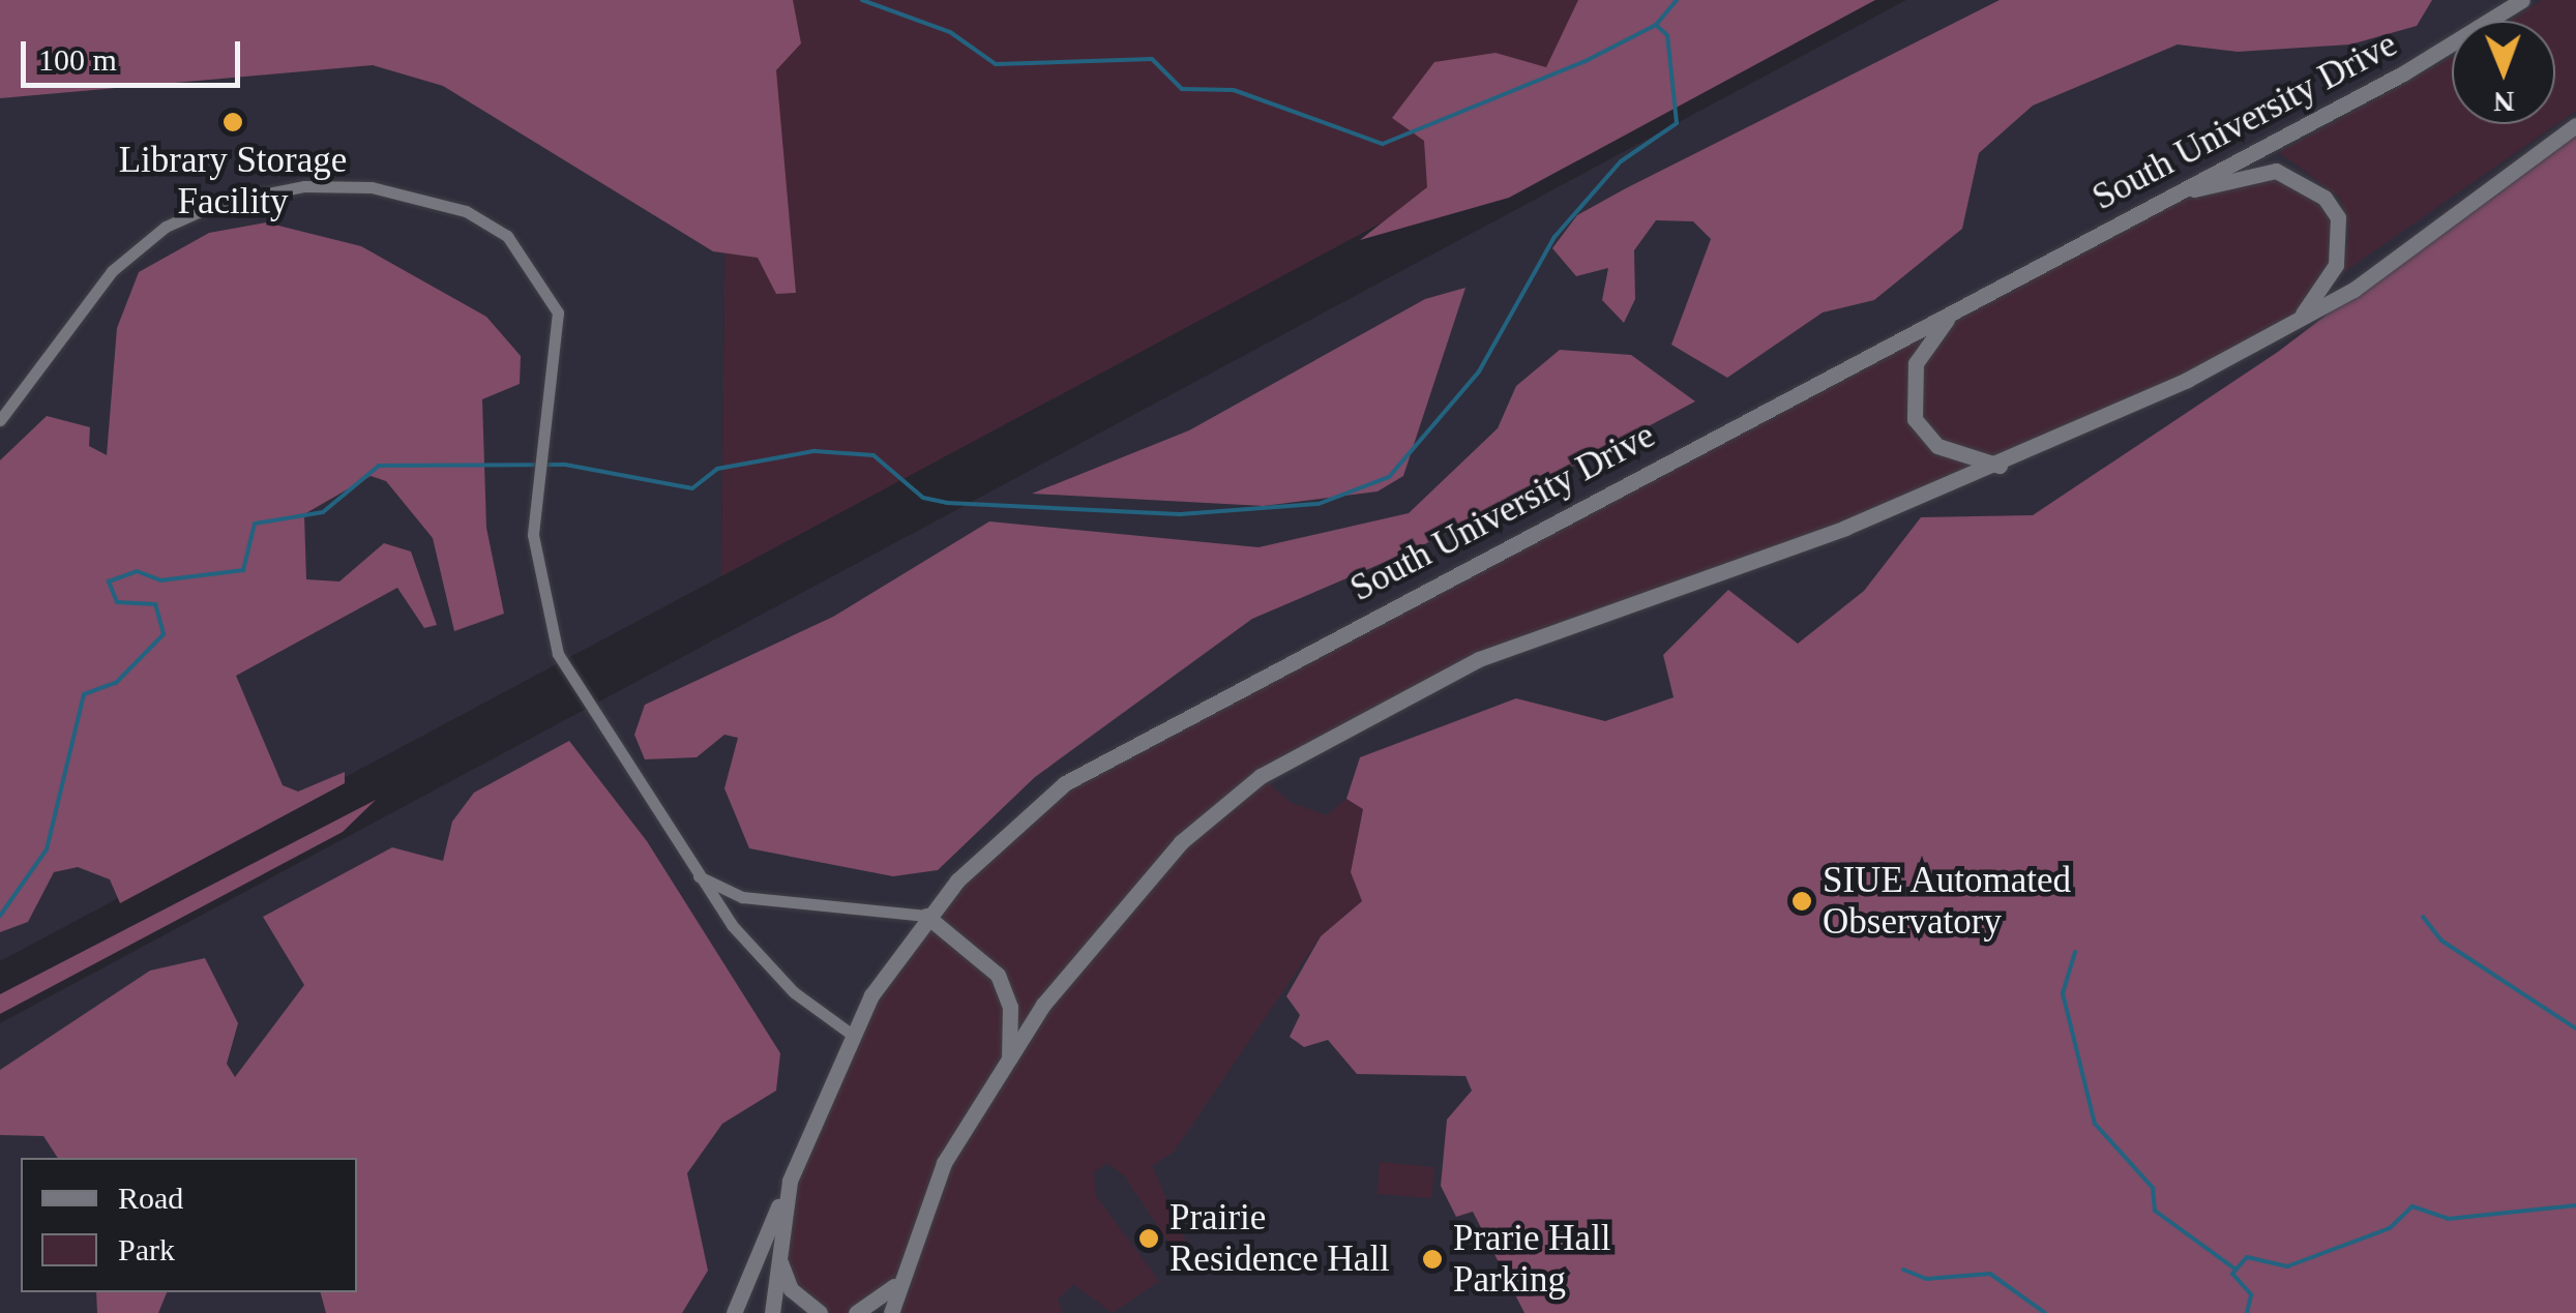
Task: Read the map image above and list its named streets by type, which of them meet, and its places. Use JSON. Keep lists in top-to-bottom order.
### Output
{
  "streets": {
    "main road": ["South University Drive"]
  },
  "places": [
    "Library Storage Facility",
    "SIUE Automated Observatory",
    "Prairie Residence Hall",
    "Prarie Hall Parking"
  ],
  "legend": ["Road", "Park"],
  "scale_bar": "100 m",
  "north": "bottom"
}
